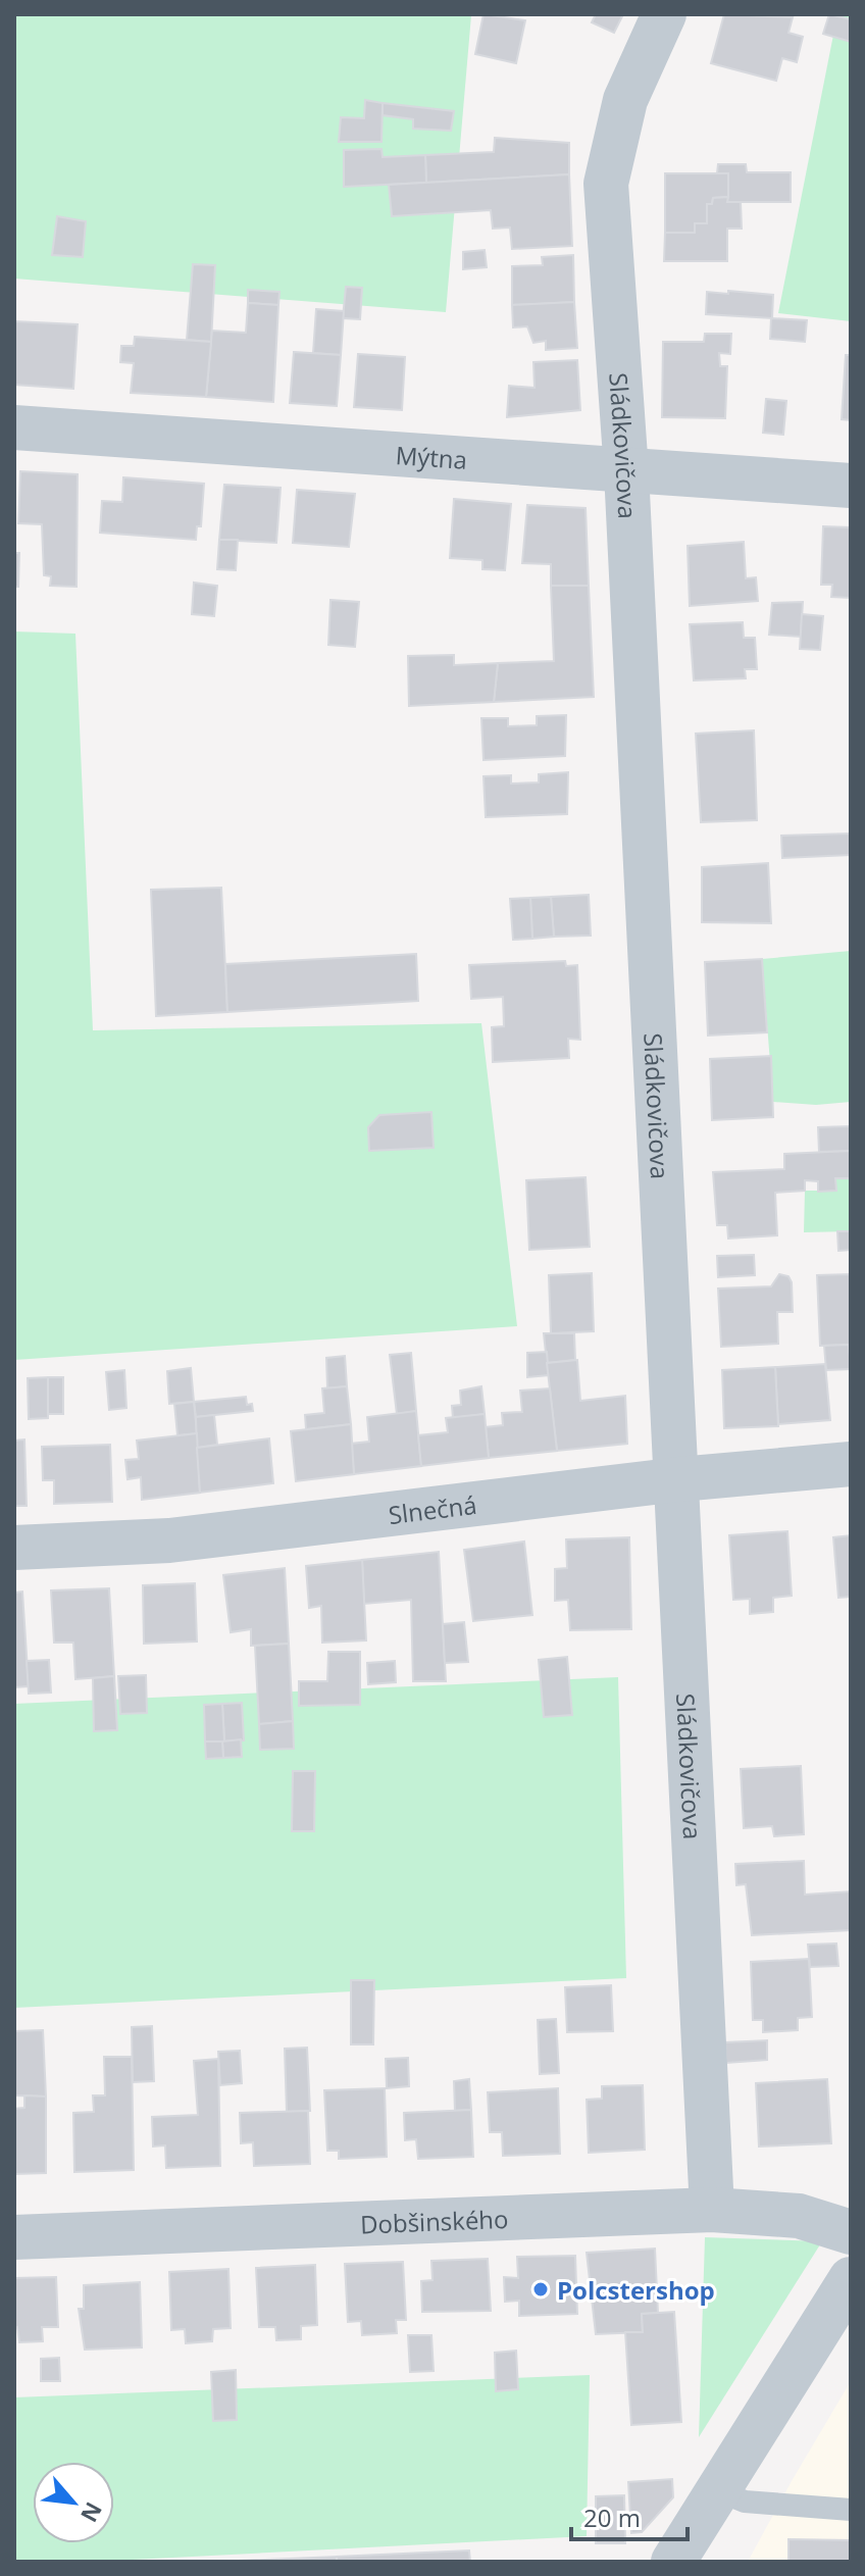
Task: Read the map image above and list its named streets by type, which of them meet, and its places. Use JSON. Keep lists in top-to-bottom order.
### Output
{
  "streets": {
    "street": [
      "Sládkovičova",
      "Mýtna",
      "Slnečná",
      "Dobšinského"
    ]
  },
  "crossings": [
    ["Sládkovičova", "Mýtna"],
    ["Sládkovičova", "Slnečná"],
    ["Sládkovičova", "Dobšinského"]
  ],
  "places": ["Polcstershop"],
  "scale_bar": "20 m",
  "north": "bottom right"
}
